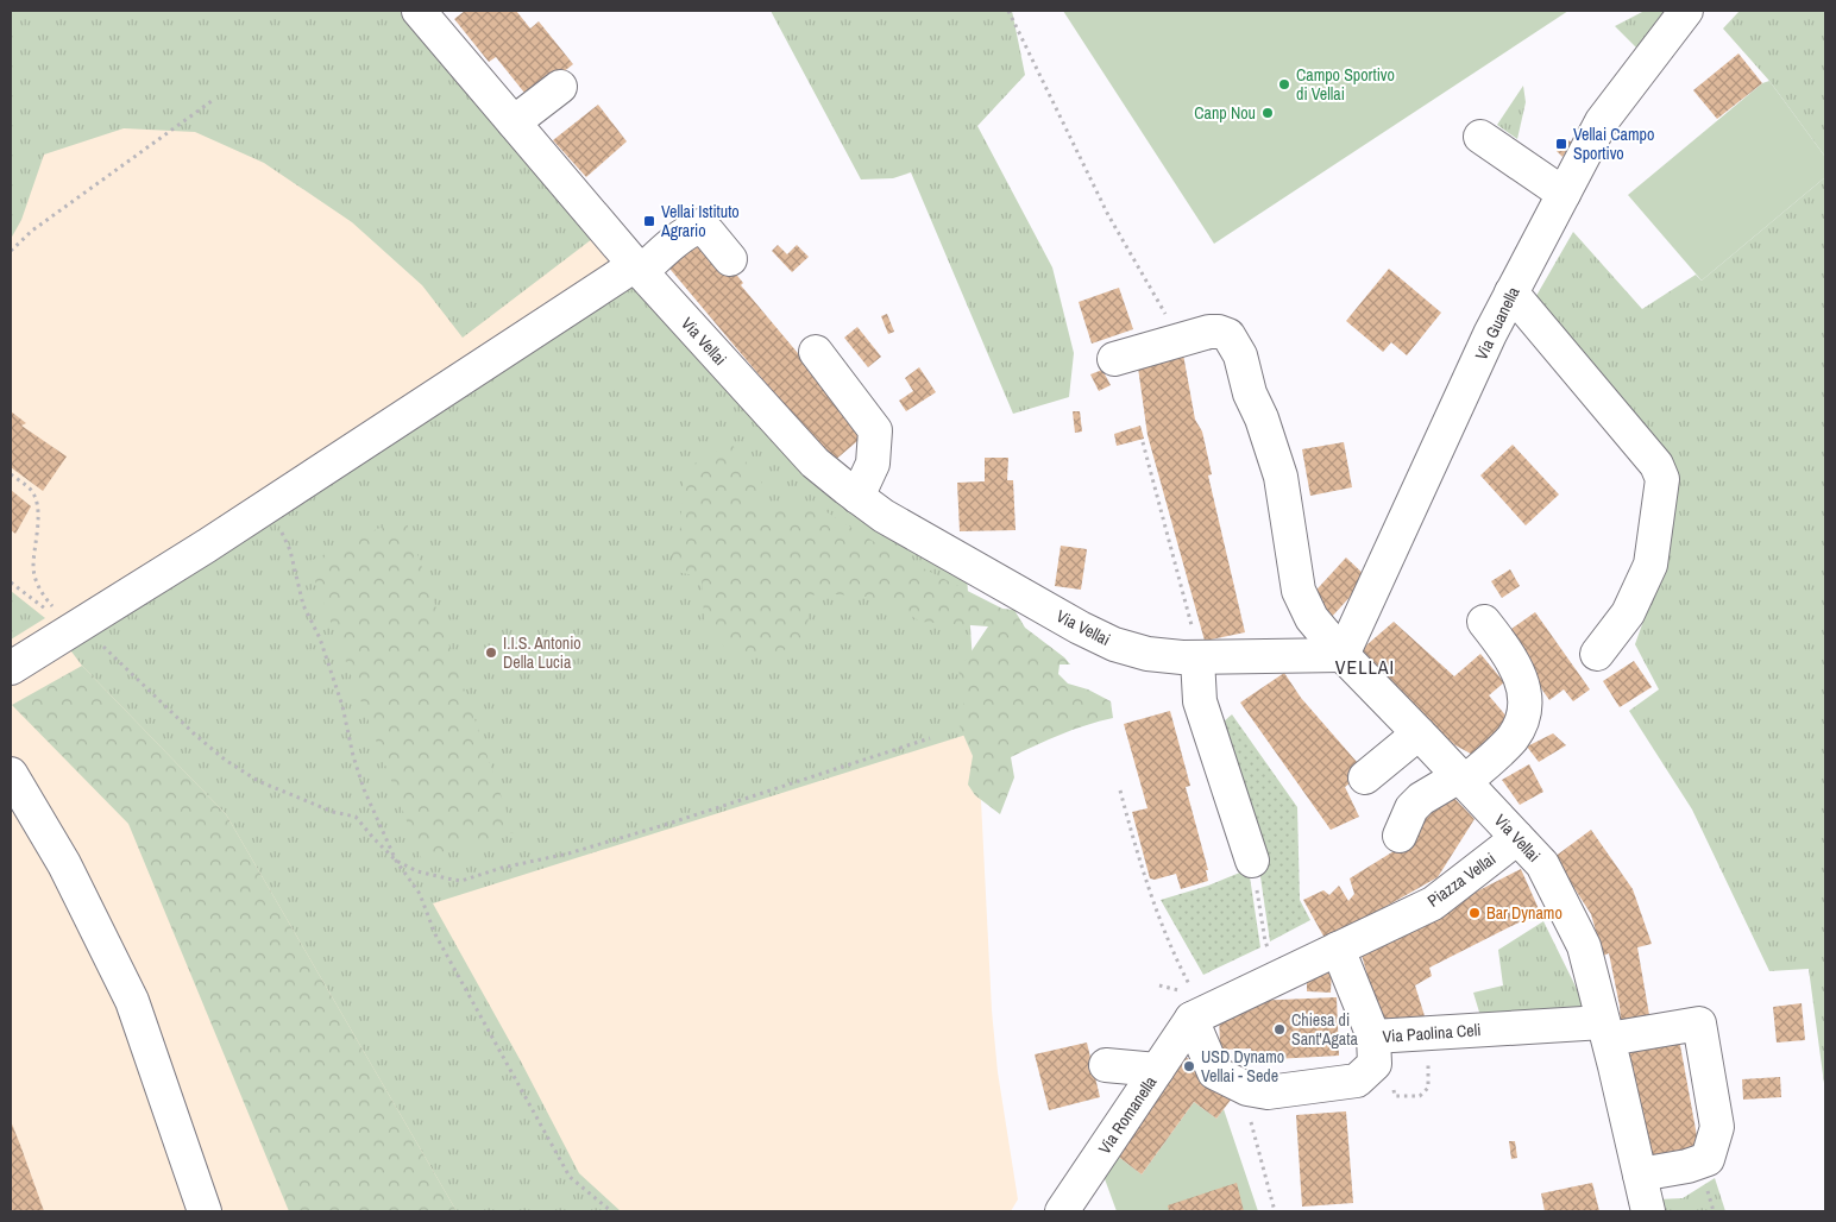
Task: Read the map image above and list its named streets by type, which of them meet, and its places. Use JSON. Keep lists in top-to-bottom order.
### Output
{
  "streets": {
    "street": [
      "Via Guanella",
      "Via Vellai",
      "Piazza Vellai",
      "Via Paolina Celi",
      "Via Romanella"
    ]
  },
  "crossings": [
    ["Via Guanella", "Via Vellai"],
    ["Via Vellai", "Piazza Vellai"],
    ["Via Vellai", "Via Paolina Celi"],
    ["Piazza Vellai", "Via Paolina Celi"],
    ["Piazza Vellai", "Via Romanella"],
    ["Via Paolina Celi", "Via Romanella"]
  ],
  "districts": ["VELLAI"],
  "places": {
    "other": [
      "Campo Sportivo di Vellai",
      "Canp Nou",
      "I.I.S. Antonio Della Lucia",
      "Bar Dynamo",
      "Chiesa di Sant'Agata",
      "USD Dynamo Vellai - Sede"
    ],
    "transit": ["Vellai Campo Sportivo", "Vellai Istituto Agrario"]
  }
}
